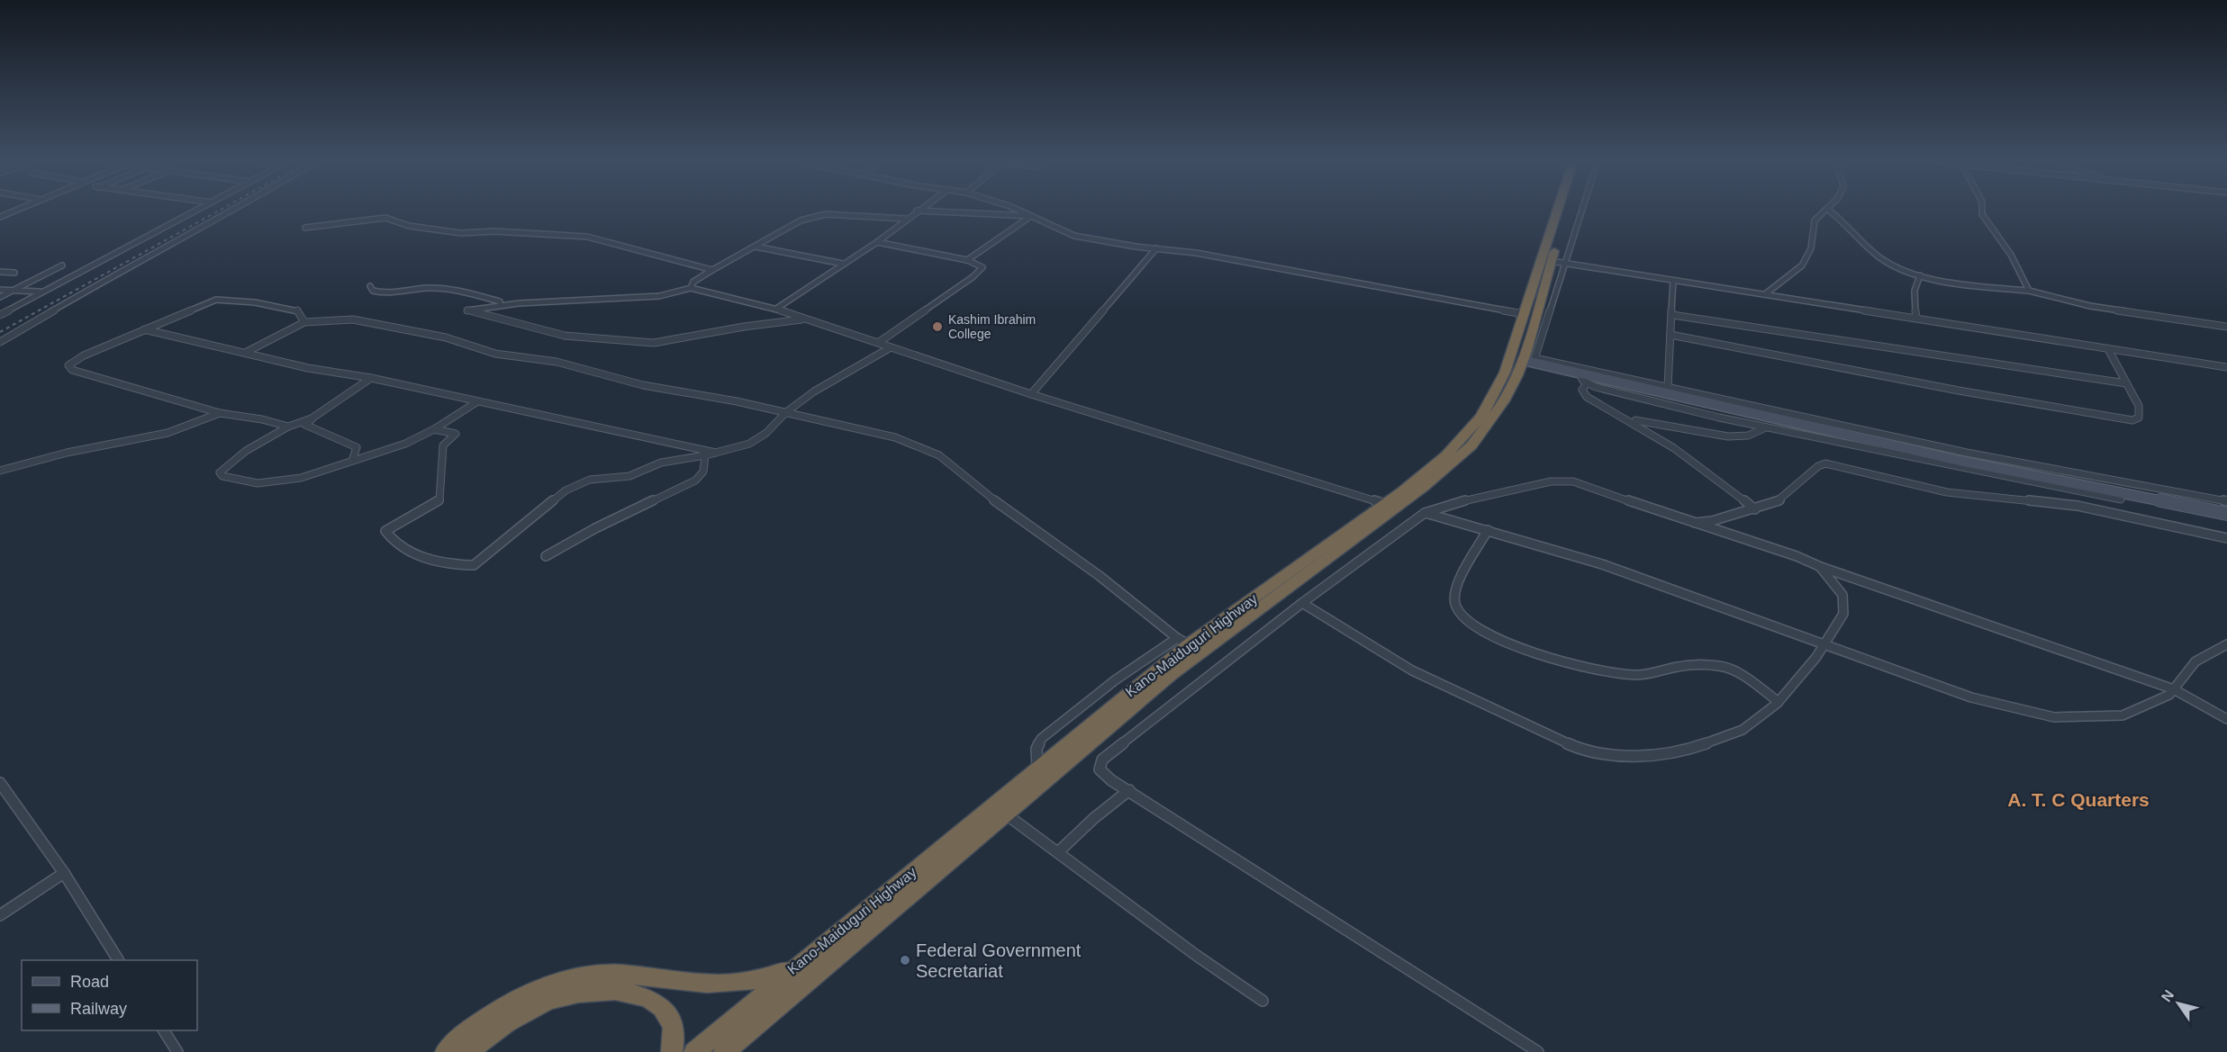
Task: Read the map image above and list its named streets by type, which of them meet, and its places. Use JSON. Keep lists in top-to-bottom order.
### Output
{
  "streets": {
    "highway": ["Kano-Maiduguri Highway"]
  },
  "districts": ["A. T. C Quarters"],
  "places": ["Kashim Ibrahim College", "Federal Government Secretariat"],
  "legend": ["Road", "Railway"],
  "north": "top left"
}
